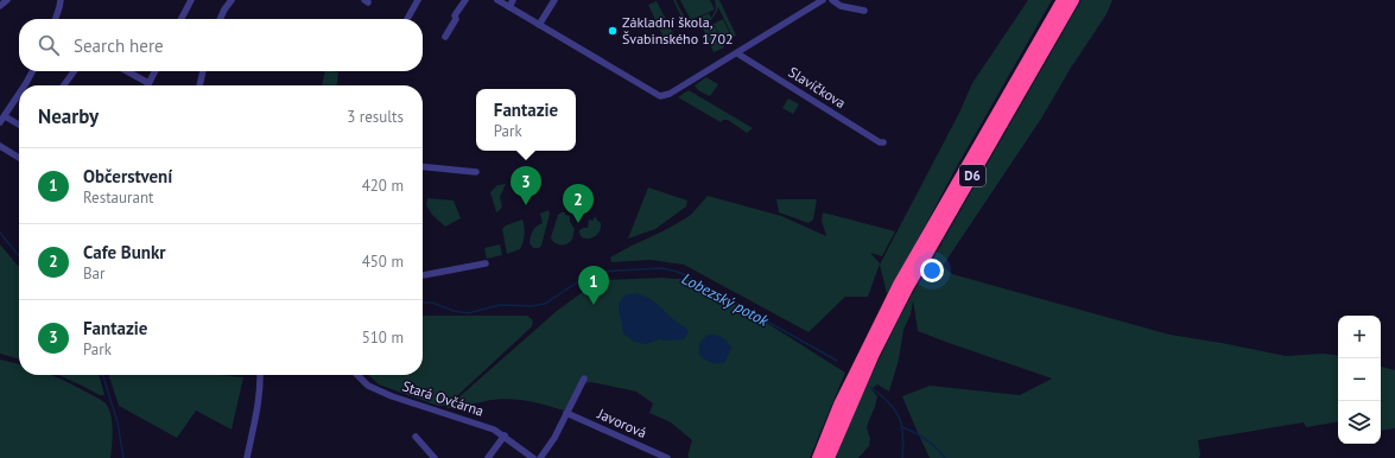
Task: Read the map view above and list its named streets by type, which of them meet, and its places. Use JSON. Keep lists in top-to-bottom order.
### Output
{
  "streets": {
    "highway": ["D6"],
    "street": ["Slavíčkova", "Stará Ovčárna", "Javorová"]
  },
  "water": ["Lobezský potok"],
  "places": ["Základní škola, Švabinského 1702"],
  "page": {
    "search": "Search here",
    "heading": ["Nearby", "3 results"],
    "popup": ["Fantazie", "Park"],
    "list": [
      {
        "mark": "1",
        "name": "Občerstvení",
        "note": "Restaurant",
        "value": "420 m"
      },
      {
        "mark": "2",
        "name": "Cafe Bunkr",
        "note": "Bar",
        "value": "450 m"
      },
      {
        "mark": "3",
        "name": "Fantazie",
        "note": "Park",
        "value": "510 m"
      }
    ],
    "pins": ["3", "2", "1"],
    "map_buttons": ["+", "−"]
  }
}
